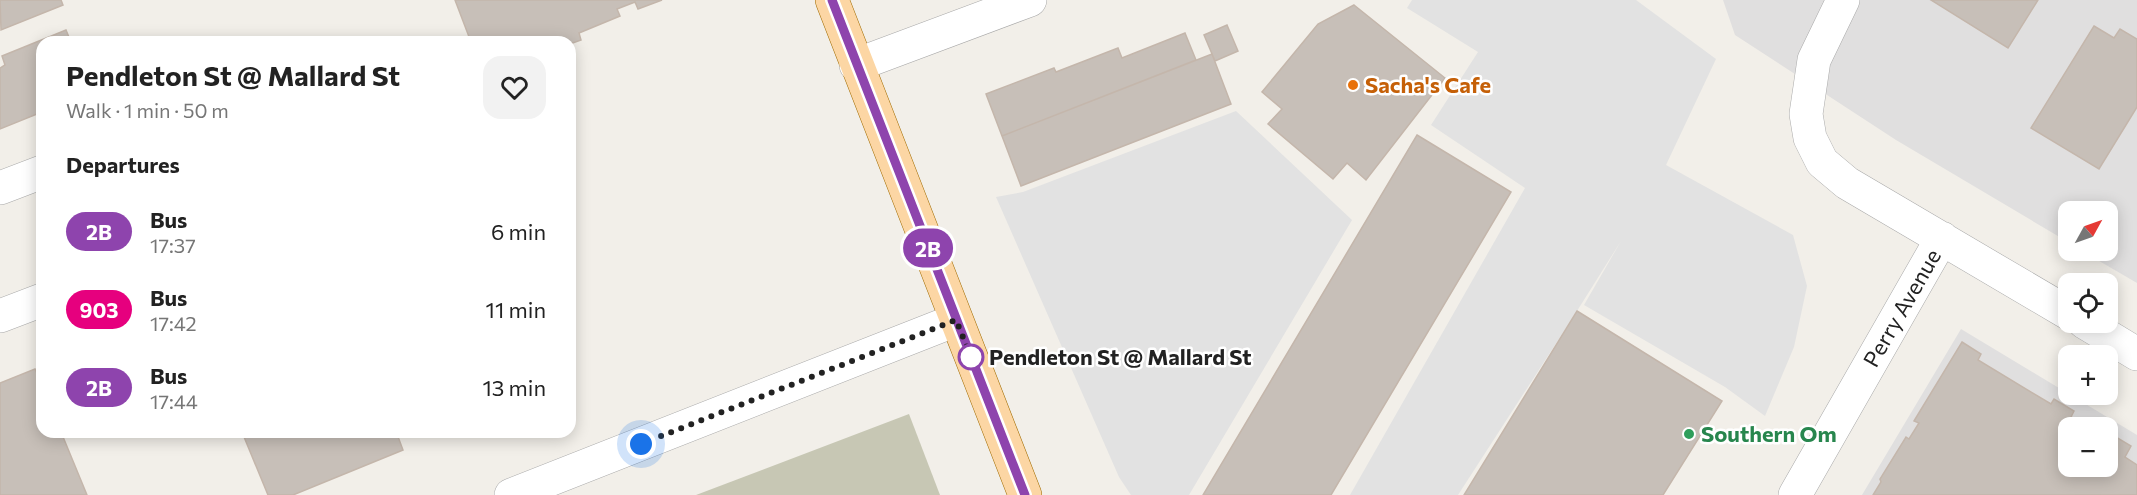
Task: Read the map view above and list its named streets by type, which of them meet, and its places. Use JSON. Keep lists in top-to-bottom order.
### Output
{
  "streets": {
    "street": ["Perry Avenue"]
  },
  "places": ["Sacha's Cafe", "Pendleton St @ Mallard St", "Southern Om"],
  "lines": ["bus line 2B"],
  "north": "top right",
  "page": {
    "on_map": "2B",
    "heading": [
      ["Pendleton St @ Mallard St", "Walk · 1 min · 50 m"],
      "Departures"
    ],
    "list": [
      {
        "mark": "2B",
        "name": "Bus",
        "note": "17:37",
        "value": "6 min"
      },
      {
        "mark": "903",
        "name": "Bus",
        "note": "17:42",
        "value": "11 min"
      },
      {
        "mark": "2B",
        "name": "Bus",
        "note": "17:44",
        "value": "13 min"
      }
    ],
    "map_buttons": ["+", "−"]
  }
}
